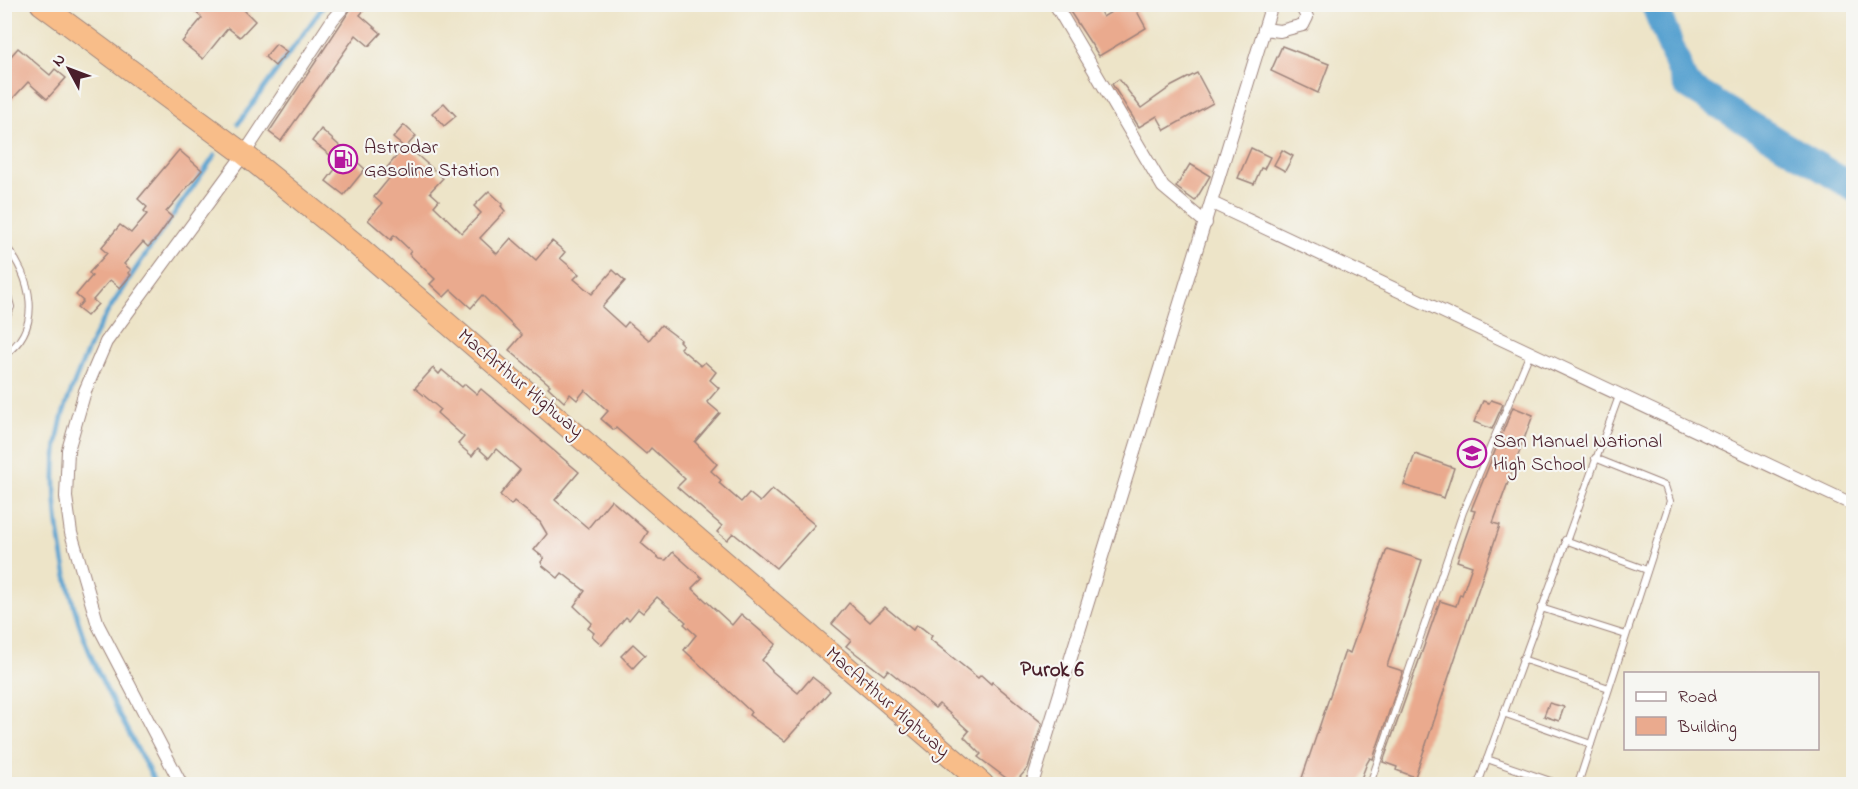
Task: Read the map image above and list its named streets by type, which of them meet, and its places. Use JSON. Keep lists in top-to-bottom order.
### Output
{
  "streets": {
    "highway": ["MacArthur Highway"]
  },
  "districts": ["Purok 6"],
  "places": {
    "fuel station": ["Astrodar Gasoline Station"],
    "school or university": ["San Manuel National High School"]
  },
  "legend": ["Road", "Building"],
  "north": "top left"
}
